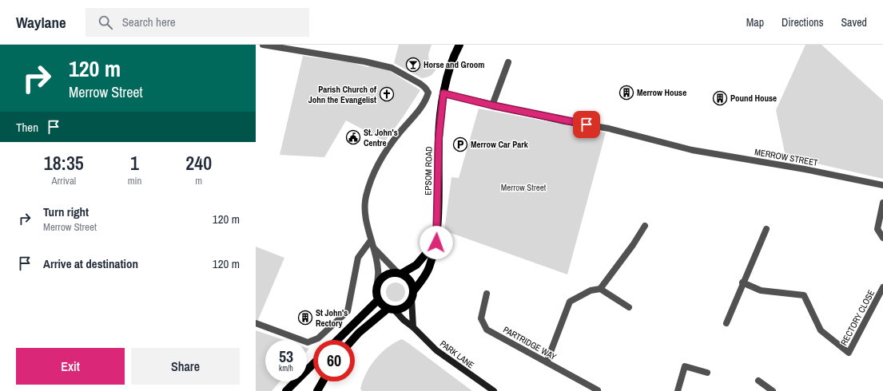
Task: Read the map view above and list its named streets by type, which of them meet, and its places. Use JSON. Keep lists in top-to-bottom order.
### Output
{
  "streets": {
    "main road": ["EPSOM ROAD", "PARK LANE"],
    "street": ["MERROW STREET", "RECTORY CLOSE", "PARTRIDGE WAY"]
  },
  "crossings": [
    ["MERROW STREET", "EPSOM ROAD"],
    ["EPSOM ROAD", "PARK LANE"]
  ],
  "parks": ["Merrow Street"],
  "places": {
    "bar": ["Horse and Groom"],
    "building": ["Merrow House", "Pound House", "St John's Rectory"],
    "church": ["Parish Church of John the Evangelist"],
    "public building": ["St. John's Centre"],
    "parking": ["Merrow Car Park"]
  },
  "page": {
    "header": "Waylane",
    "search": "Search here",
    "nav": ["Map", "Directions", "Saved"],
    "turn": ["120 m", "Merrow Street"],
    "then": "Then",
    "eta": [
      "18:35",
      "Arrival",
      "1",
      "min",
      "240",
      "m"
    ],
    "list": [
      {
        "name": "Turn right",
        "note": "Merrow Street",
        "value": "120 m"
      },
      {
        "name": "Arrive at destination",
        "value": "120 m"
      }
    ],
    "speed": "53 km/h",
    "limit": "60",
    "buttons": ["Exit", "Share"]
  }
}
